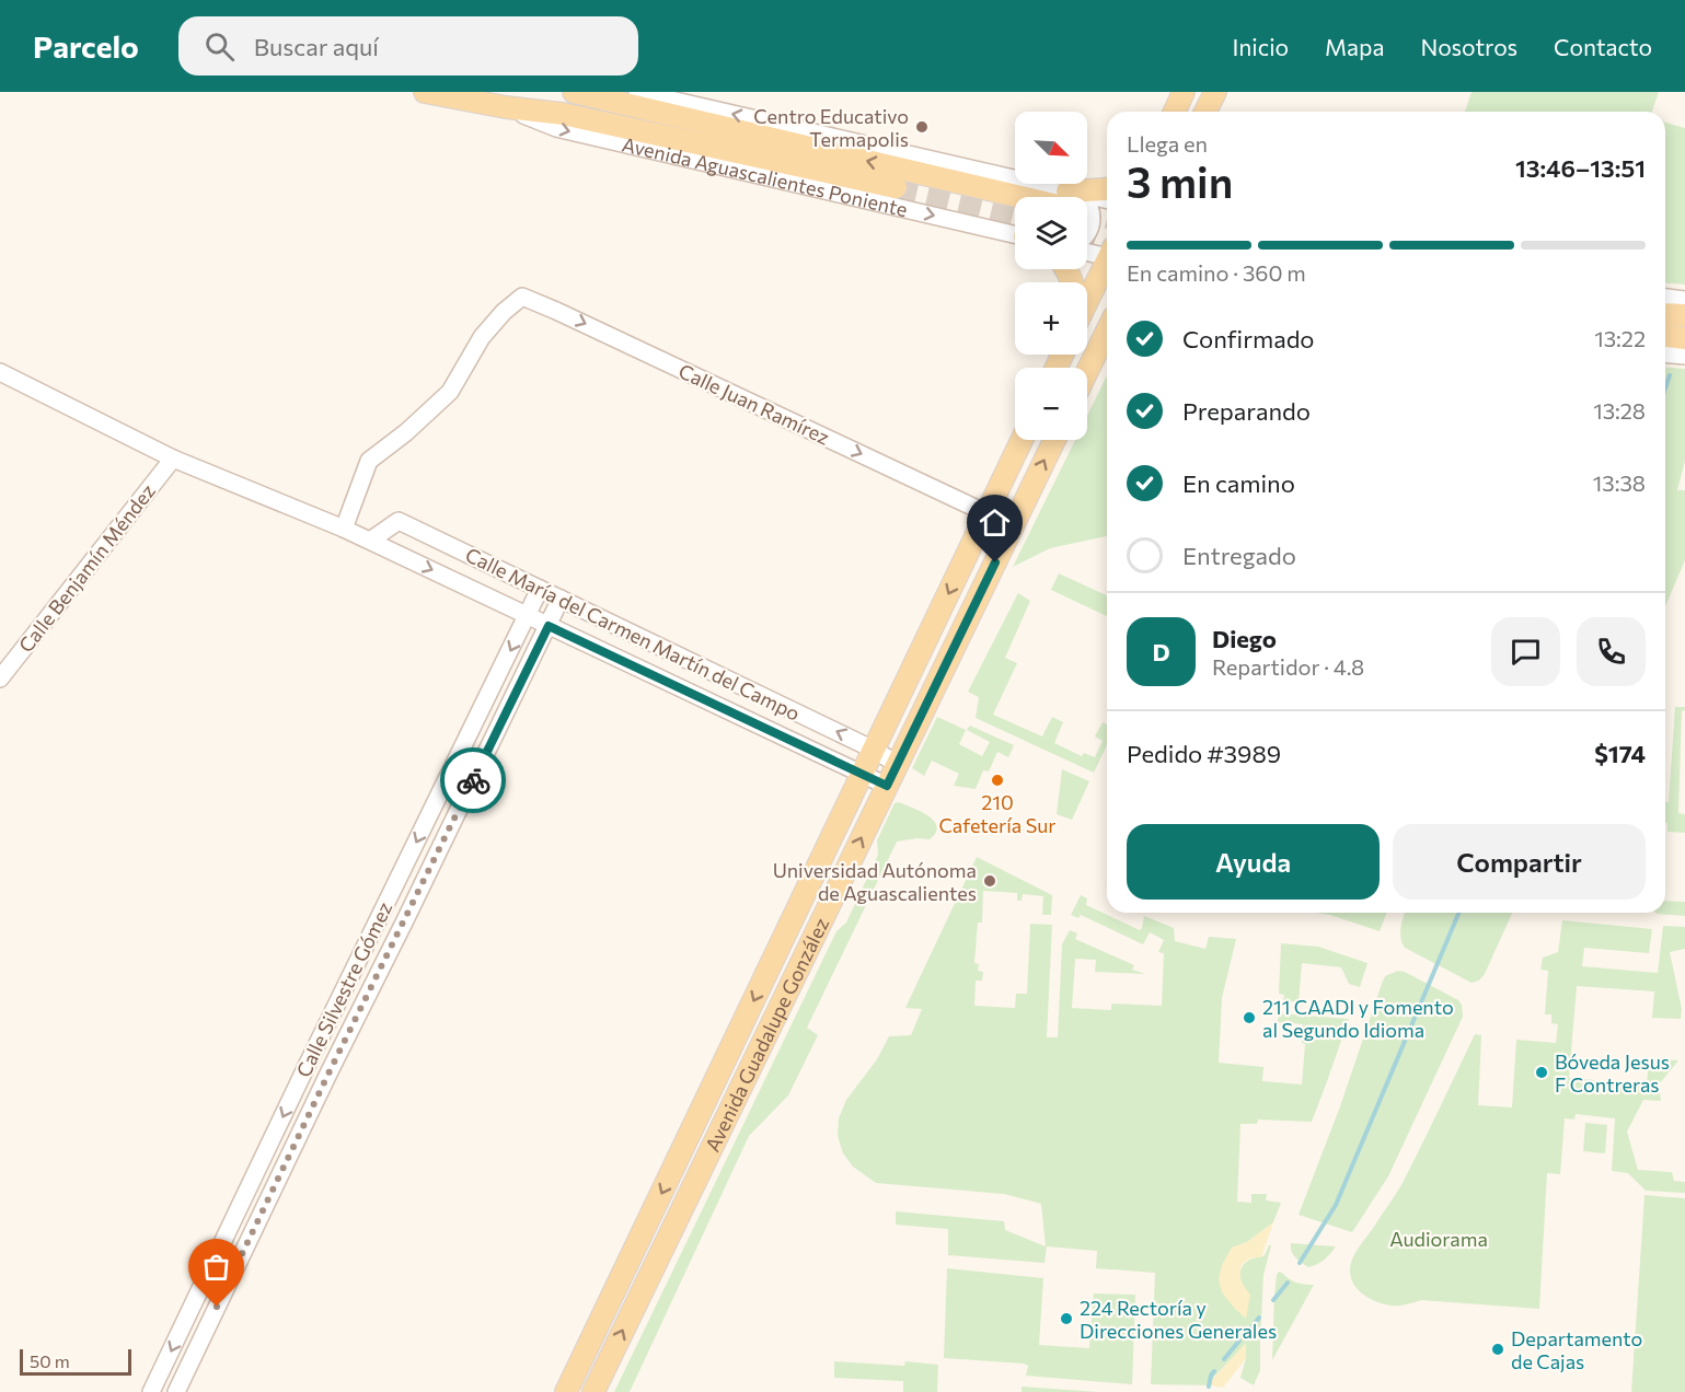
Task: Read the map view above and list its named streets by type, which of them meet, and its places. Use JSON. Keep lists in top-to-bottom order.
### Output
{
  "streets": {
    "main road": ["Avenida Aguascalientes Poniente", "Avenida Guadalupe González"],
    "street": [
      "Calle Juan Ramírez",
      "Calle Benjamín Méndez",
      "Calle María del Carmen Martín del Campo",
      "Calle Silvestre Gómez"
    ]
  },
  "crossings": [
    ["Calle Juan Ramírez", "Calle María del Carmen Martín del Campo"],
    ["Calle Juan Ramírez", "Avenida Guadalupe González"],
    ["Calle Benjamín Méndez", "Calle María del Carmen Martín del Campo"],
    ["Calle María del Carmen Martín del Campo", "Calle Silvestre Gómez"],
    ["Calle María del Carmen Martín del Campo", "Avenida Guadalupe González"]
  ],
  "parks": ["Audiorama"],
  "places": [
    "Centro Educativo Termapolis",
    "210 Cafetería Sur",
    "Universidad Autónoma de Aguascalientes",
    "211 CAADI y Fomento al Segundo Idioma",
    "Bóveda Jesus F Contreras",
    "224 Rectoría y Direcciones Generales",
    "Departamento de Cajas"
  ],
  "scale_bar": "50 m",
  "north": "bottom right",
  "page": {
    "header": "Parcelo",
    "search": "Buscar aquí",
    "nav": [
      "Inicio",
      "Mapa",
      "Nosotros",
      "Contacto"
    ],
    "map_buttons": ["+", "−"],
    "heading": ["3 min", "Llega en", "13:46–13:51"],
    "panel": [
      "Diego",
      "Repartidor · 4.8",
      "Pedido #3989",
      "$174"
    ],
    "bar": "En camino · 360 m",
    "list": [
      ["Confirmado", "13:22"],
      ["Preparando", "13:28"],
      ["En camino", "13:38"],
      "Entregado"
    ],
    "round": "D",
    "buttons": ["Ayuda", "Compartir"],
    "scale": "50 m"
  }
}
